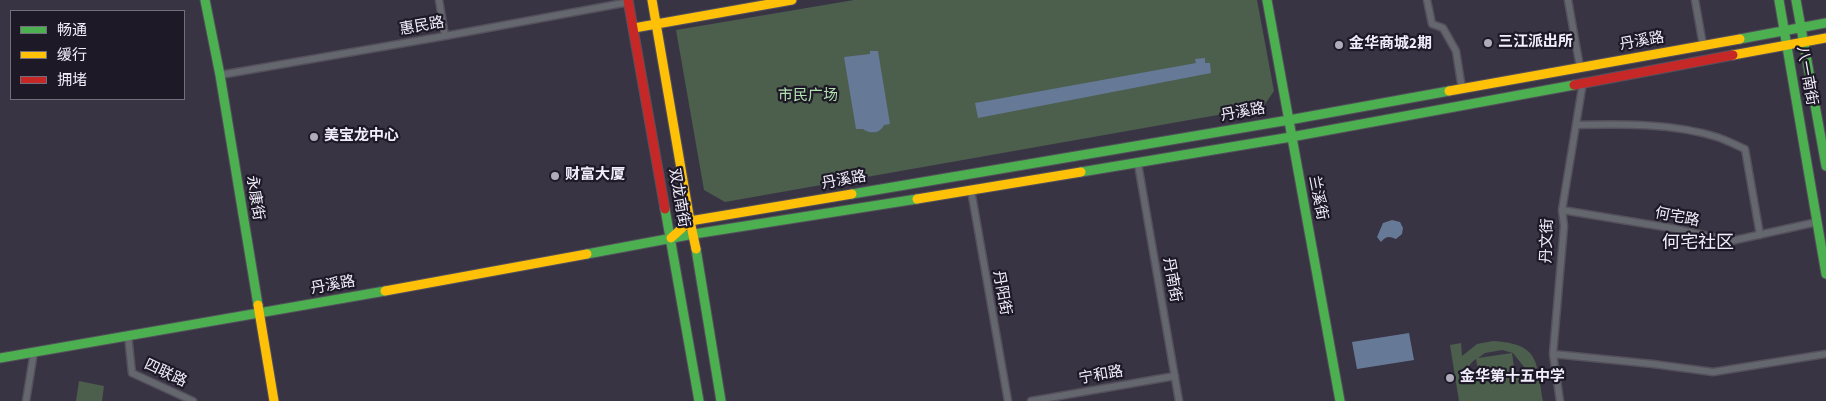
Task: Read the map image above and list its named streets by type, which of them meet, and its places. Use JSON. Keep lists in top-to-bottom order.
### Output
{
  "streets": {
    "main road": [
      "丹溪路",
      "八一南街",
      "永康街",
      "双龙南街",
      "兰溪街"
    ],
    "street": [
      "惠民路",
      "何宅路",
      "丹文街",
      "丹南街",
      "丹阳街",
      "四联路",
      "宁和路"
    ]
  },
  "crossings": [
    ["惠民路", "永康街"],
    ["惠民路", "双龙南街"],
    ["丹溪路", "八一南街"],
    ["丹溪路", "永康街"],
    ["丹溪路", "双龙南街"],
    ["丹溪路", "兰溪街"],
    ["丹溪路", "丹文街"],
    ["丹溪路", "丹南街"],
    ["丹溪路", "丹阳街"],
    ["丹溪路", "四联路"],
    ["八一南街", "何宅路"],
    ["何宅路", "丹文街"],
    ["丹南街", "宁和路"]
  ],
  "districts": ["何宅社区"],
  "parks": ["市民广场"],
  "places": [
    "三江派出所",
    "金华商城2期",
    "美宝龙中心",
    "财富大厦",
    "金华第十五中学"
  ],
  "legend": ["畅通", "缓行", "拥堵"]
}
